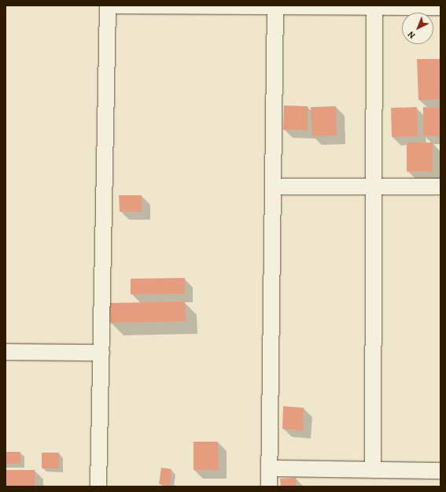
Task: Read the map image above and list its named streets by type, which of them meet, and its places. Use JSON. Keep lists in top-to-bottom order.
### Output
{
  "north": "bottom left"
}
